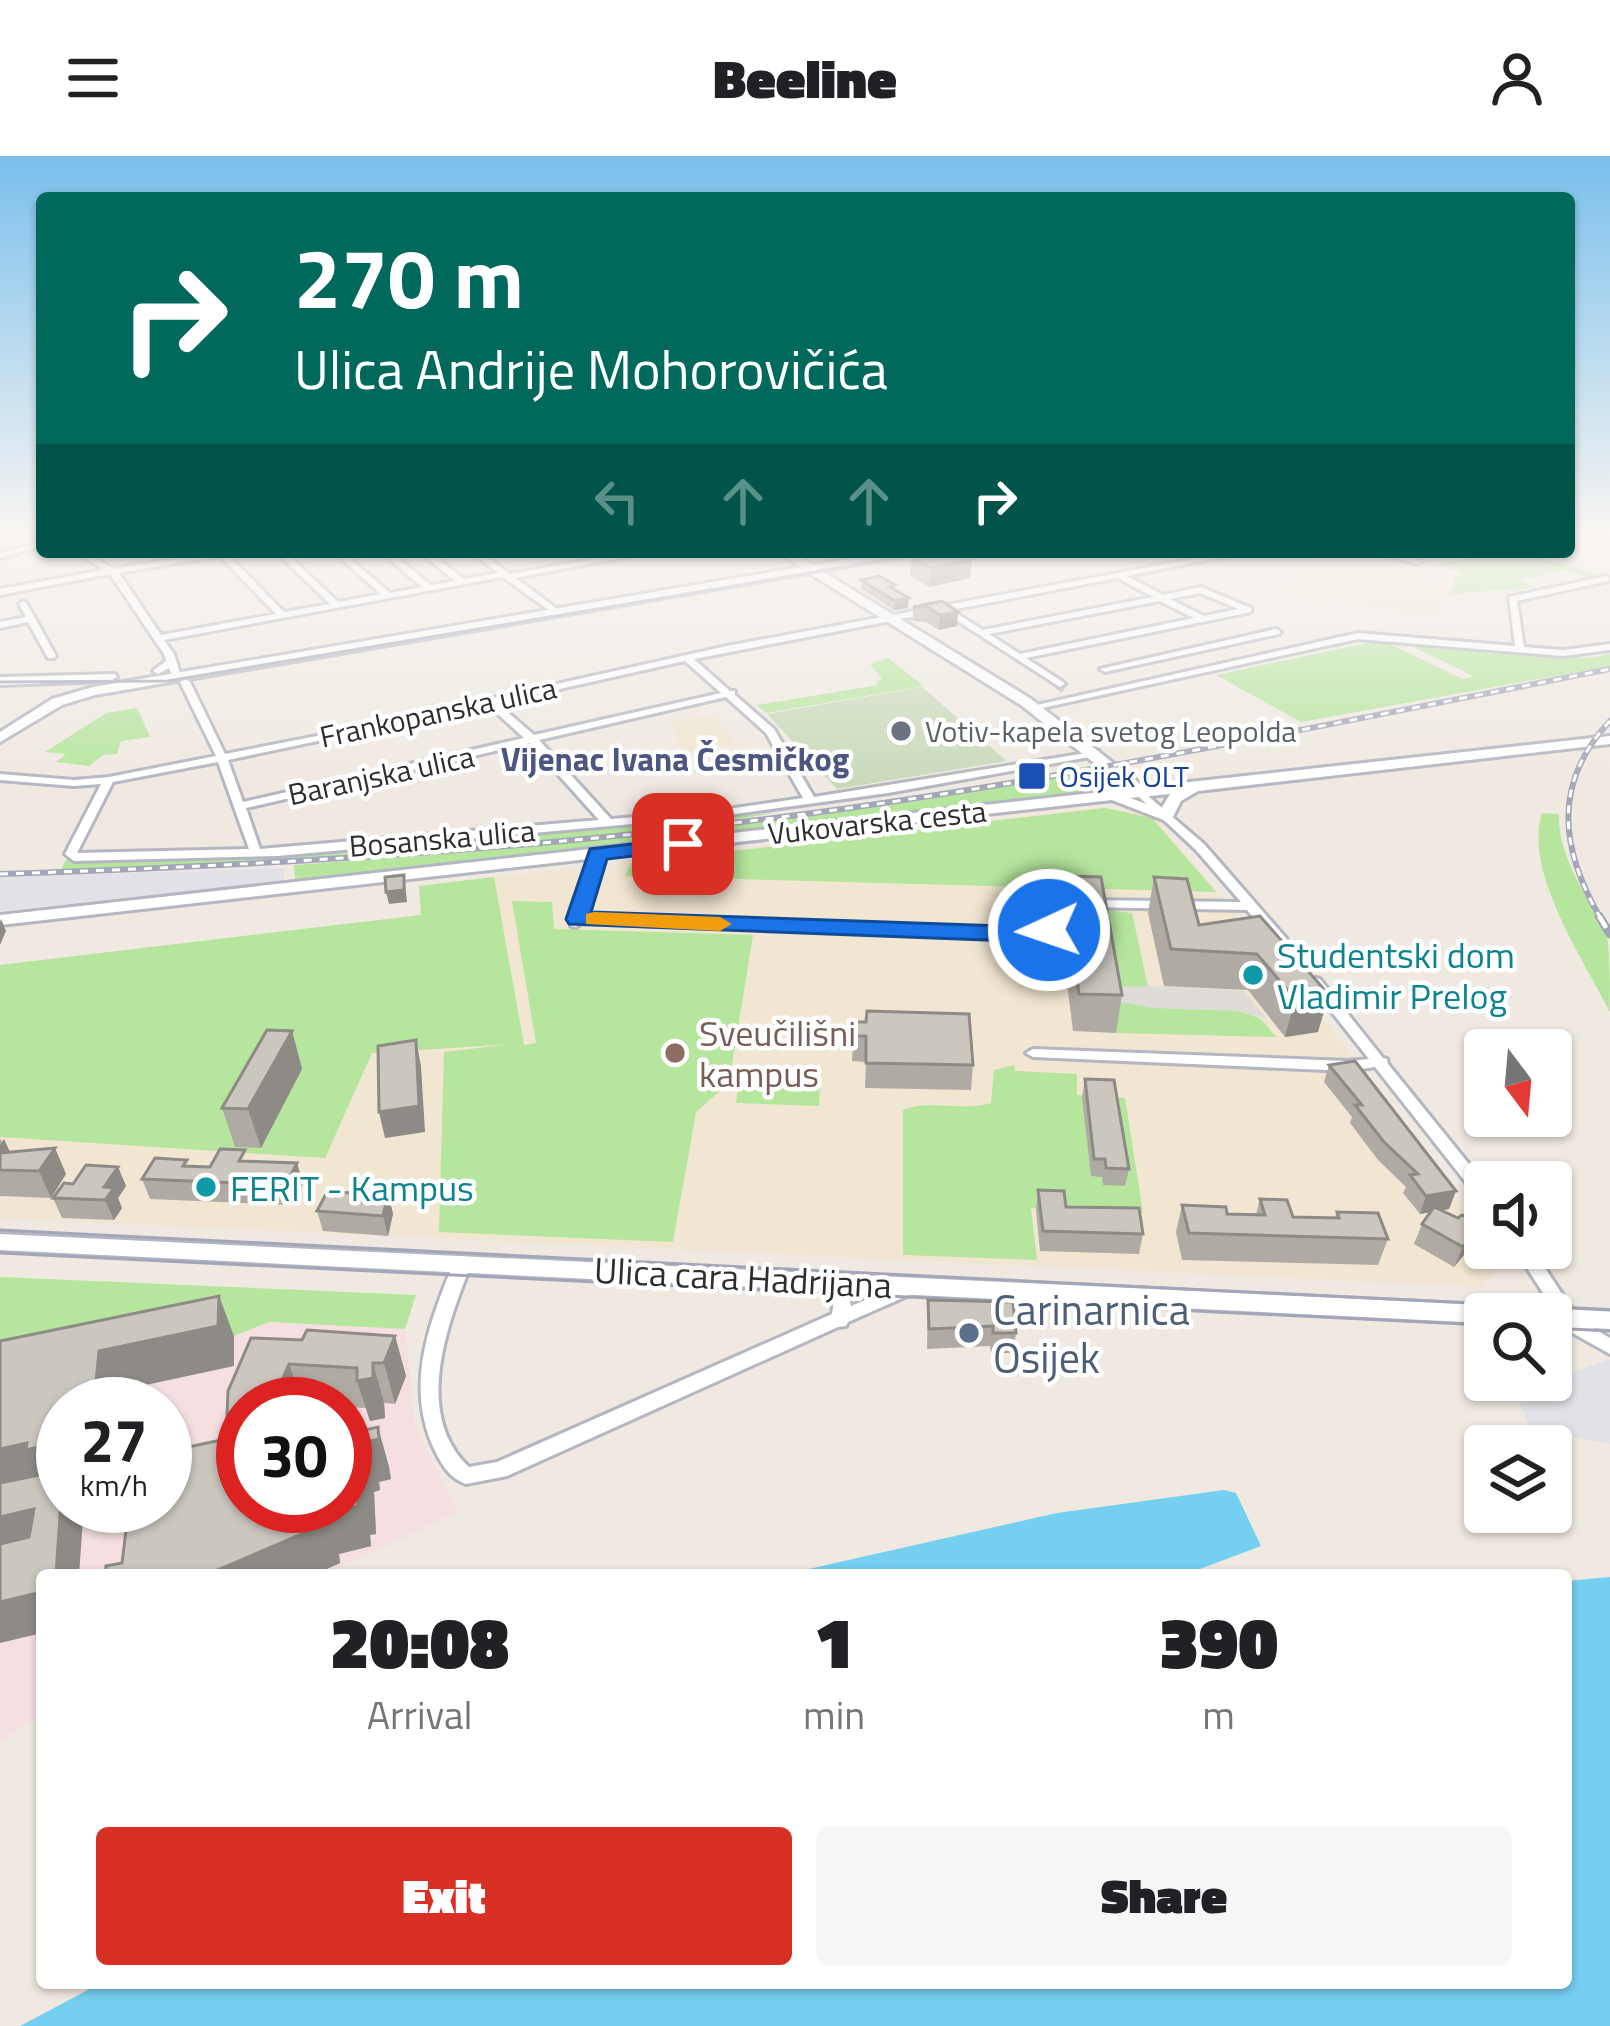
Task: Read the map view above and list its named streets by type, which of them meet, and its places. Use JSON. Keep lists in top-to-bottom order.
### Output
{
  "streets": {
    "main road": ["Vukovarska cesta", "Ulica cara Hadrijana"],
    "street": ["Frankopanska ulica", "Baranjska ulica", "Bosanska ulica"]
  },
  "crossings": [
    ["Frankopanska ulica", "Bosanska ulica"]
  ],
  "districts": ["Vijenac Ivana Česmičkog"],
  "places": {
    "other": [
      "Votiv-kapela svetog Leopolda",
      "Studentski dom Vladimir Prelog",
      "Sveučilišni kampus",
      "FERIT - Kampus",
      "Carinarnica Osijek"
    ],
    "transit": ["Osijek OLT"]
  },
  "north": "bottom",
  "page": {
    "header": "Beeline",
    "turn": ["270 m", "Ulica Andrije Mohorovičića"],
    "speed": "27 km/h",
    "limit": "30",
    "eta": [
      "20:08",
      "Arrival",
      "1",
      "min",
      "390",
      "m"
    ],
    "buttons": ["Exit", "Share"]
  }
}
